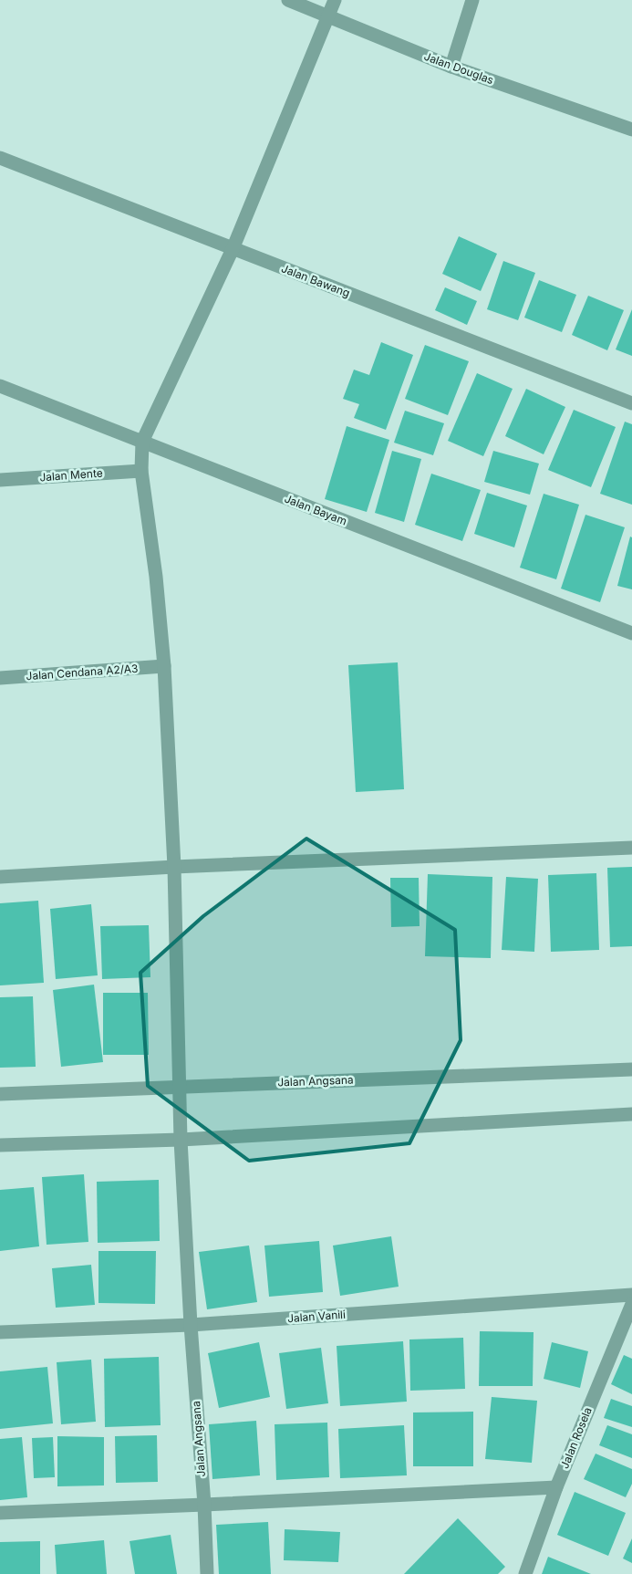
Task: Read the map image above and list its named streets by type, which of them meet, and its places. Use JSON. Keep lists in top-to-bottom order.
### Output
{
  "streets": {
    "street": [
      "Jalan Douglas",
      "Jalan Bawang",
      "Jalan Mente",
      "Jalan Bayam",
      "Jalan Cendana A2/A3",
      "Jalan Angsana",
      "Jalan Vanili",
      "Jalan Rosela"
    ]
  },
  "crossings": [
    ["Jalan Mente", "Jalan Angsana"],
    ["Jalan Bayam", "Jalan Angsana"],
    ["Jalan Cendana A2/A3", "Jalan Angsana"],
    ["Jalan Angsana", "Jalan Vanili"]
  ]
}
